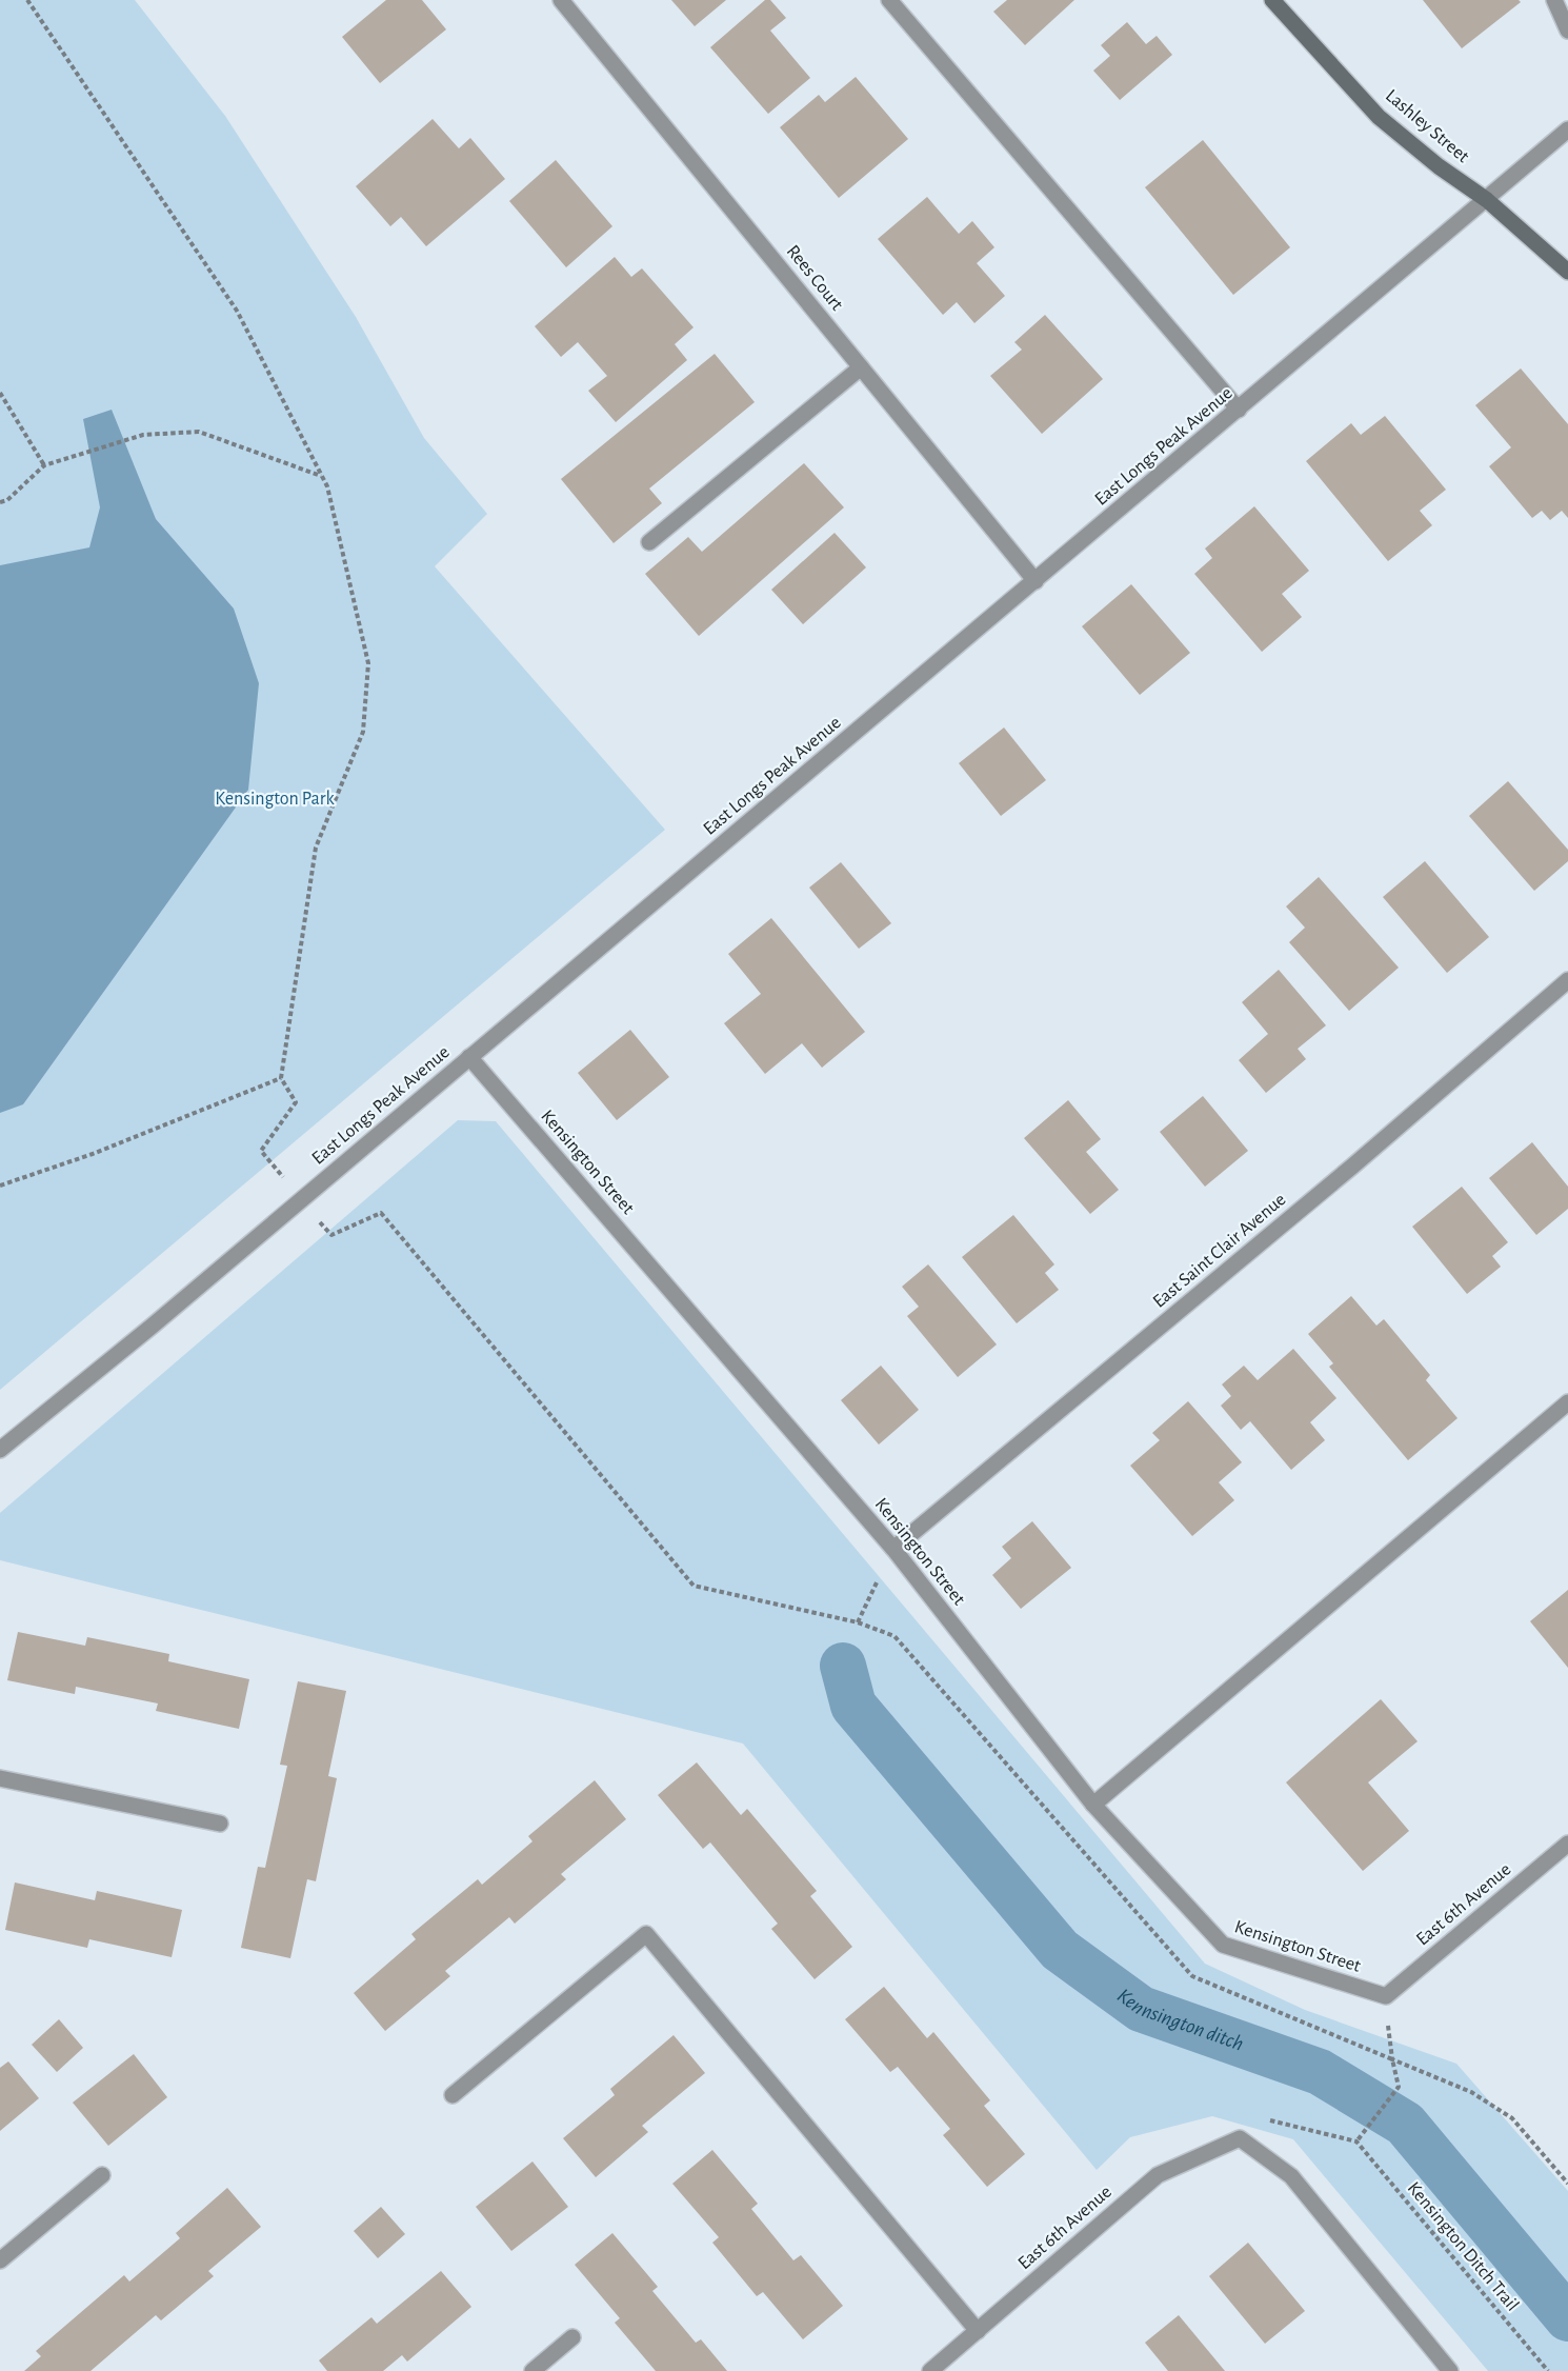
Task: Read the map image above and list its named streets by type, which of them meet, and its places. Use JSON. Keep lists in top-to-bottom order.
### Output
{
  "streets": {
    "main road": ["Lashley Street"],
    "street": [
      "Rees Court",
      "East Longs Peak Avenue",
      "Kensington Street",
      "East Saint Clair Avenue",
      "East 6th Avenue"
    ],
    "path": ["Kensington Ditch Trail"]
  },
  "crossings": [
    ["Lashley Street", "East Longs Peak Avenue"],
    ["Rees Court", "East Longs Peak Avenue"],
    ["East Longs Peak Avenue", "Kensington Street"],
    ["Kensington Street", "East Saint Clair Avenue"],
    ["Kensington Street", "East 6th Avenue"]
  ],
  "water": ["Kennsington ditch"],
  "parks": ["Kensington Park"]
}
